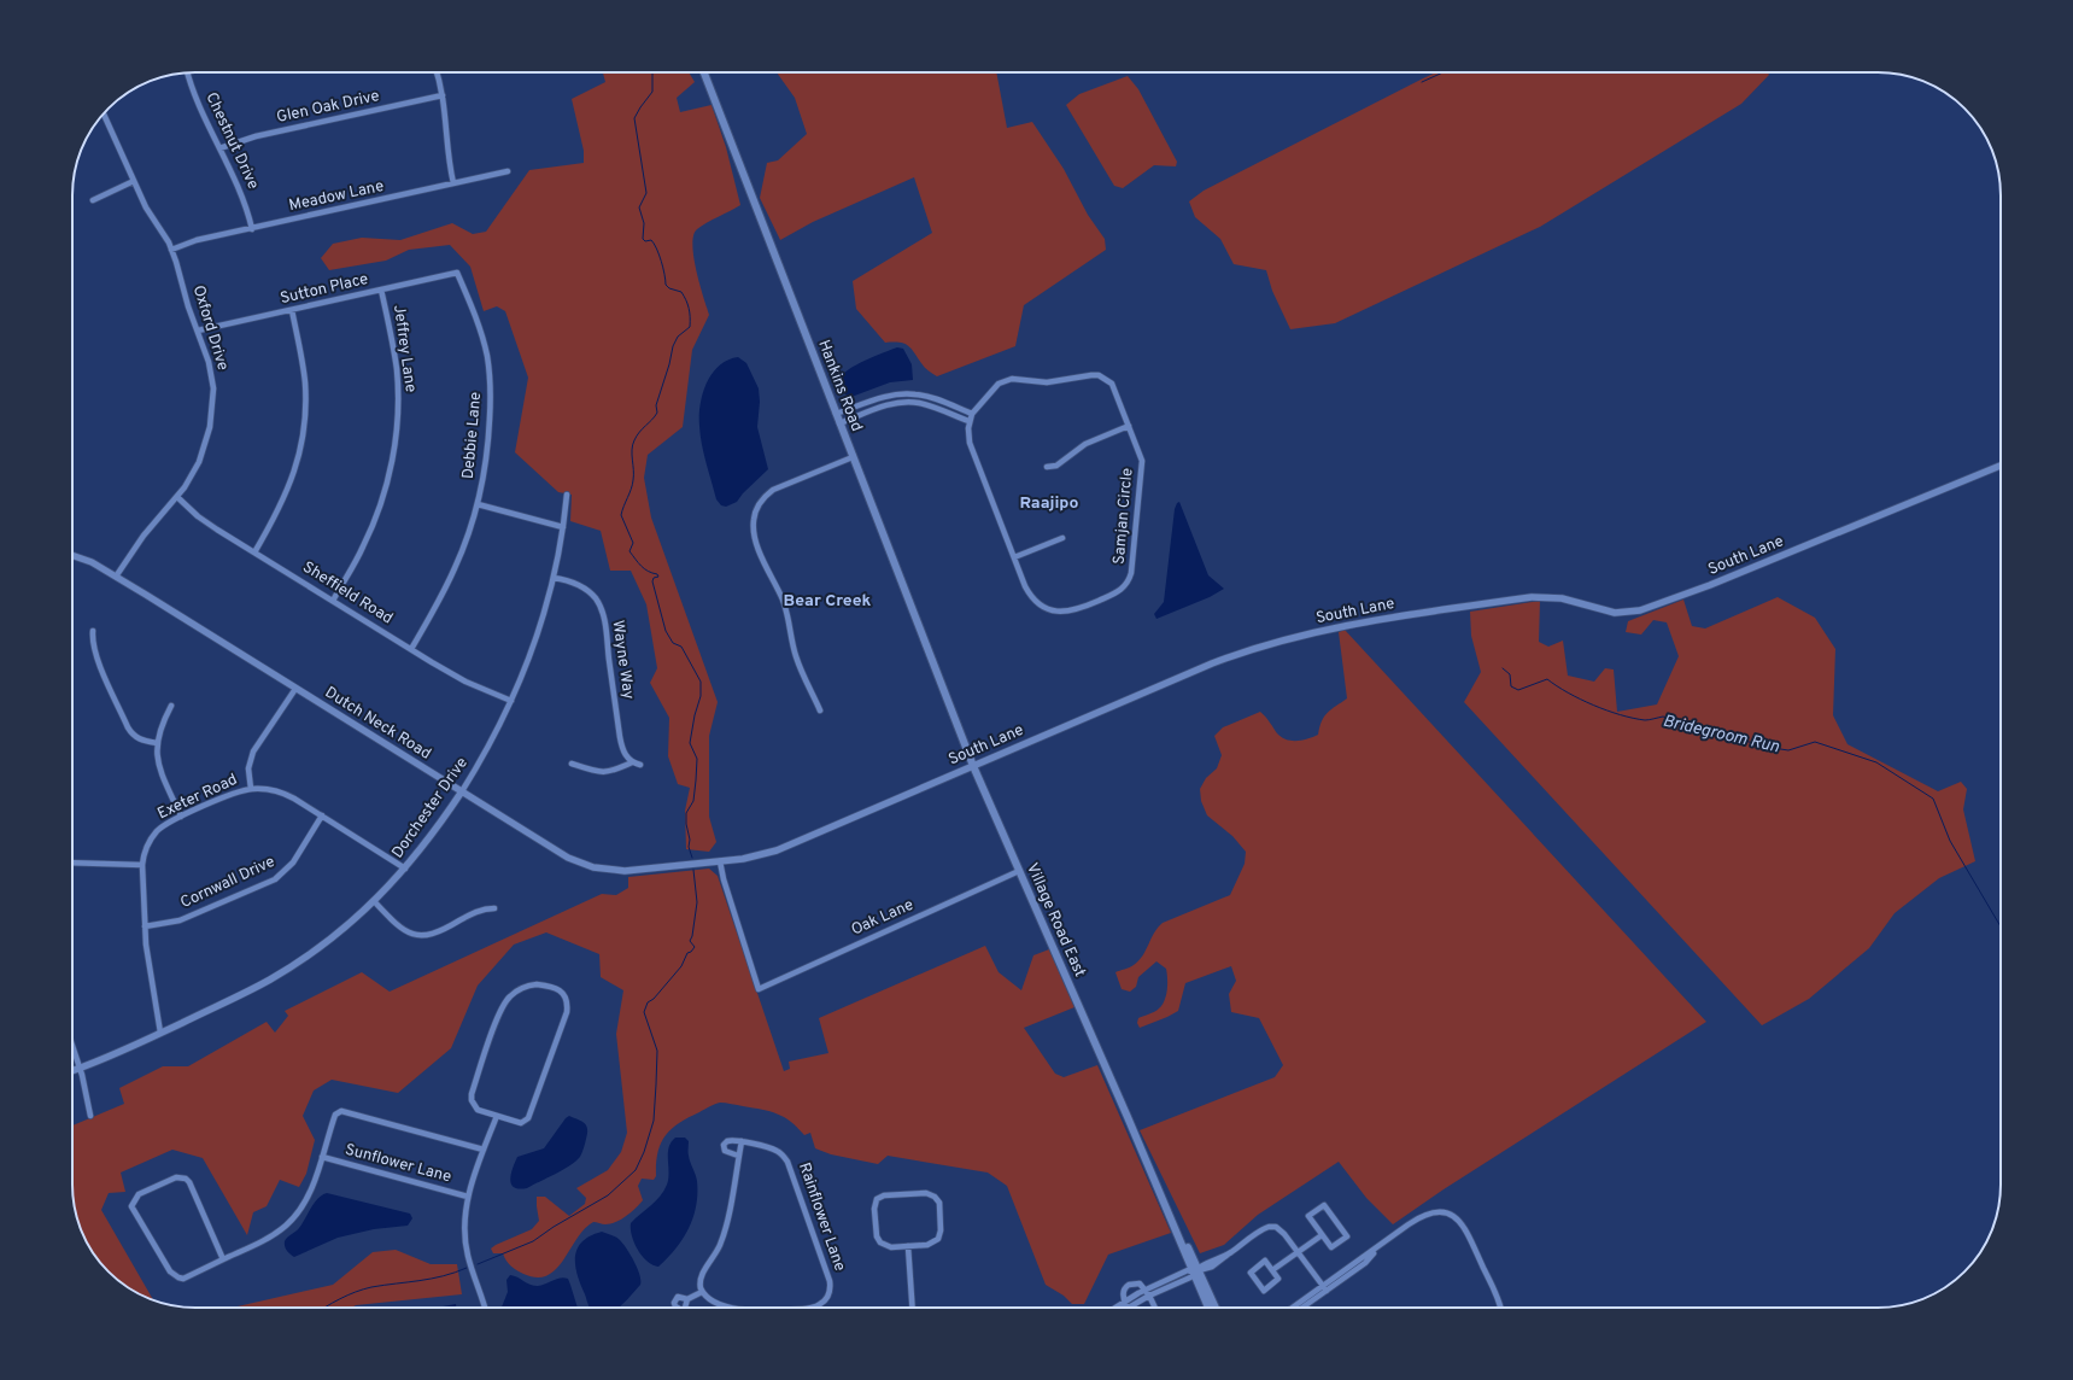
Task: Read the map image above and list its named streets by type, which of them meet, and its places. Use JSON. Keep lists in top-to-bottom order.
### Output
{
  "streets": {
    "main road": ["Hankins Road", "Village Road East"],
    "street": [
      "Glen Oak Drive",
      "Chestnut Drive",
      "Meadow Lane",
      "Sutton Place",
      "Oxford Drive",
      "Jeffrey Lane",
      "Debbie Lane",
      "Samjan Circle",
      "South Lane",
      "Sheffield Road",
      "Wayne Way",
      "Dutch Neck Road",
      "Exeter Road",
      "Dorchester Drive",
      "Cornwall Drive",
      "Oak Lane",
      "Sunflower Lane",
      "Rainflower Lane"
    ]
  },
  "crossings": [
    ["Glen Oak Drive", "Chestnut Drive"],
    ["Chestnut Drive", "Meadow Lane"],
    ["Meadow Lane", "Oxford Drive"],
    ["Sutton Place", "Oxford Drive"],
    ["Sutton Place", "Jeffrey Lane"],
    ["Sutton Place", "Debbie Lane"],
    ["Oxford Drive", "Sheffield Road"],
    ["Oxford Drive", "Dutch Neck Road"],
    ["Jeffrey Lane", "Sheffield Road"],
    ["Hankins Road", "Village Road East"],
    ["Debbie Lane", "Sheffield Road"],
    ["South Lane", "Dutch Neck Road"],
    ["South Lane", "Oak Lane"],
    ["South Lane", "Village Road East"],
    ["Sheffield Road", "Dorchester Drive"],
    ["Wayne Way", "Dorchester Drive"],
    ["Dutch Neck Road", "Dorchester Drive"],
    ["Dutch Neck Road", "Oak Lane"],
    ["Exeter Road", "Dorchester Drive"],
    ["Exeter Road", "Cornwall Drive"],
    ["Oak Lane", "Village Road East"]
  ],
  "districts": ["Raajipo", "Bear Creek"],
  "water": ["Bridegroom Run"]
}
